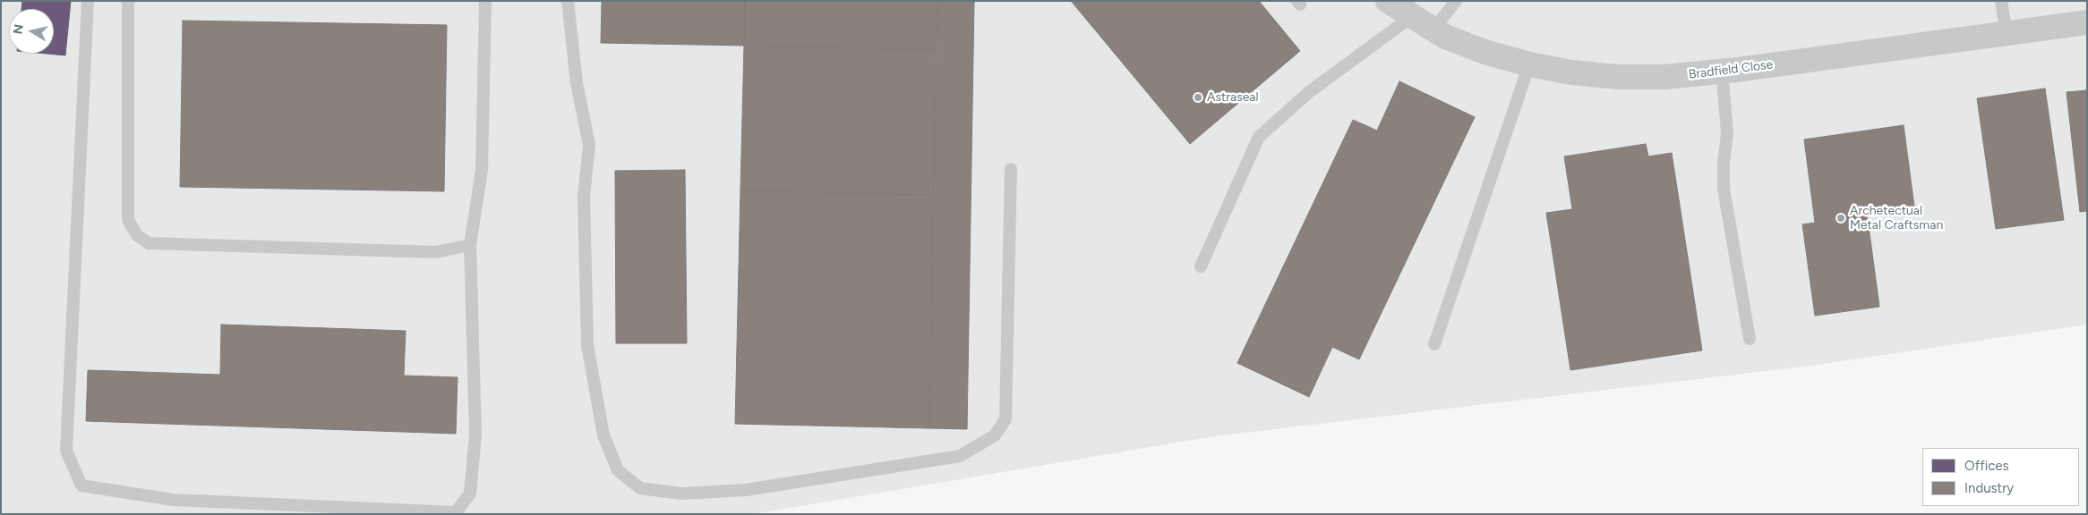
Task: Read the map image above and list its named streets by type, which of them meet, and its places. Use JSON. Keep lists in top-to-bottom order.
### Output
{
  "streets": {
    "street": ["Bradfield Close"]
  },
  "places": ["Astraseal", "Archetectual Metal Craftsman"],
  "legend": ["Offices", "Industry"],
  "north": "left"
}
